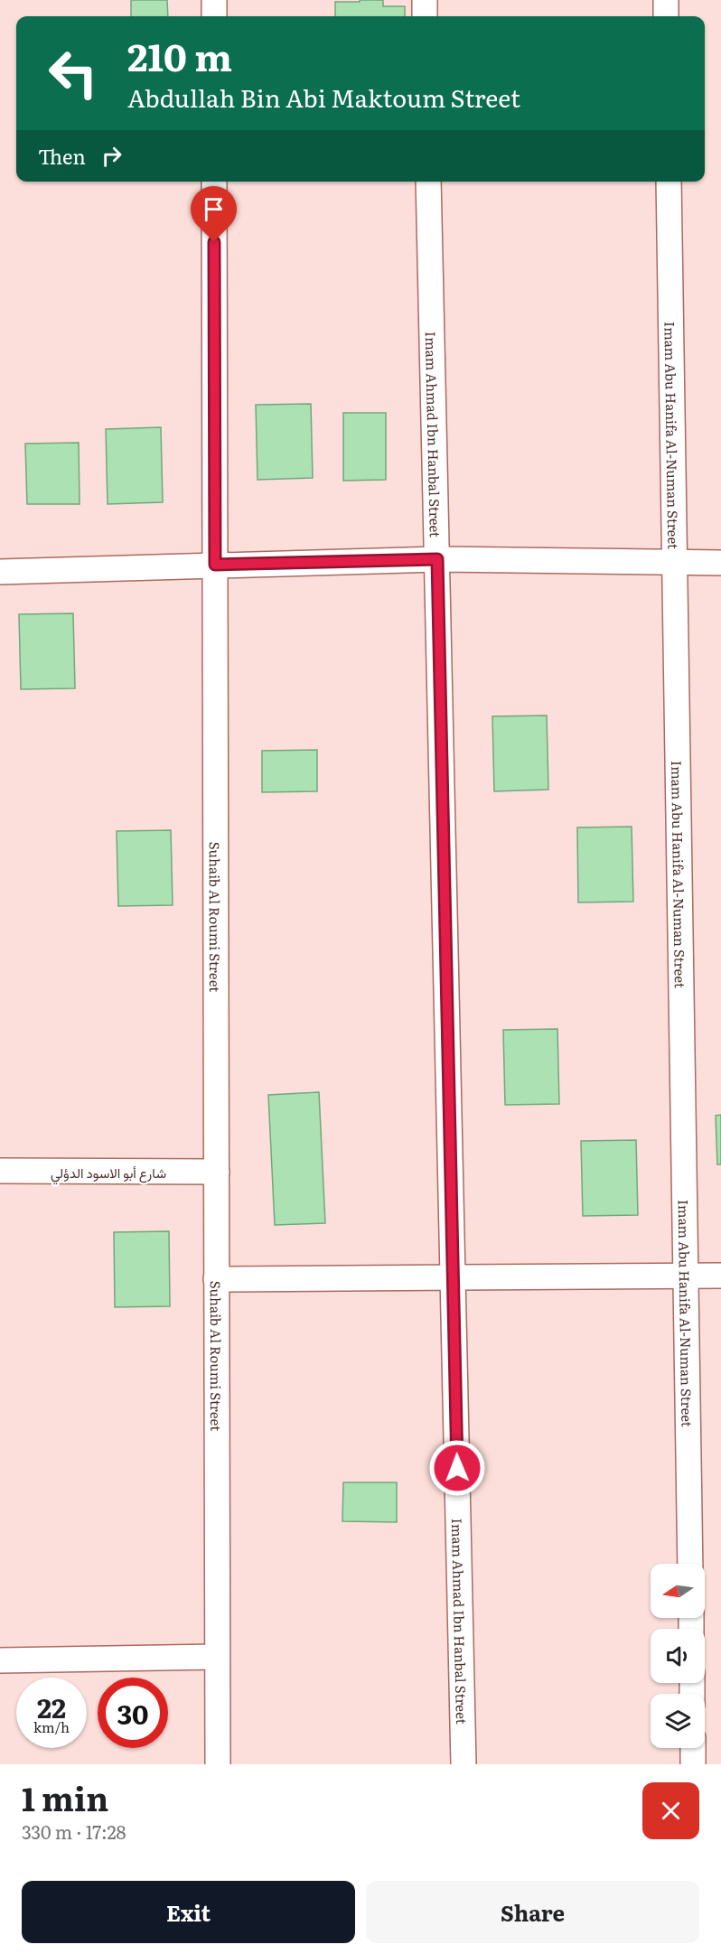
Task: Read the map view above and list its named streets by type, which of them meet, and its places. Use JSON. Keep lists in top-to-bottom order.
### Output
{
  "streets": {
    "street": [
      "Imam Ahmad Ibn Hanbal Street",
      "Imam Abu Hanifa Al-Numan Street",
      "Suhaib Al Roumi Street",
      "شارع أبو الاسود الدؤلي"
    ]
  },
  "crossings": [
    ["Suhaib Al Roumi Street", "شارع أبو الاسود الدؤلي"]
  ],
  "north": "left",
  "page": {
    "turn": ["210 m", "Abdullah Bin Abi Maktoum Street"],
    "then": "Then",
    "speed": "22 km/h",
    "limit": "30",
    "heading": ["1 min", "330 m · 17:28"],
    "buttons": ["Exit", "Share"]
  }
}
